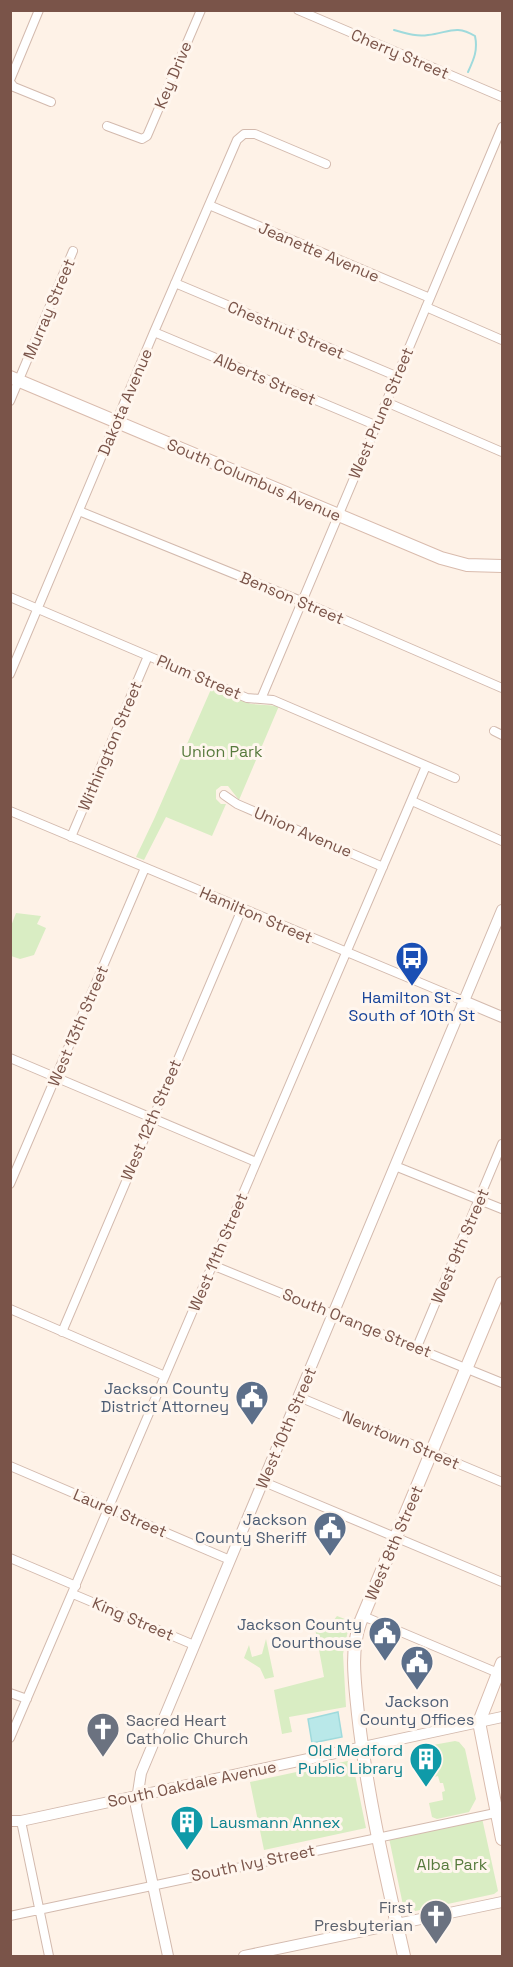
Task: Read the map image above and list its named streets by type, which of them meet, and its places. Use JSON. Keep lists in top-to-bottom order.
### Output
{
  "streets": {
    "main road": ["South Columbus Avenue", "West 8th Street"],
    "street": [
      "Cherry Street",
      "Key Drive",
      "Jeanette Avenue",
      "Murray Street",
      "Chestnut Street",
      "Alberts Street",
      "Dakota Avenue",
      "West Prune Street",
      "Benson Street",
      "Plum Street",
      "Withington Street",
      "Union Avenue",
      "Hamilton Street",
      "West 13th Street",
      "West 12th Street",
      "West 9th Street",
      "West 11th Street",
      "South Orange Street",
      "West 10th Street",
      "Newtown Street",
      "Laurel Street",
      "King Street",
      "South Oakdale Avenue",
      "South Ivy Street"
    ]
  },
  "crossings": [
    ["Jeanette Avenue", "Dakota Avenue"],
    ["Jeanette Avenue", "West Prune Street"],
    ["Murray Street", "South Columbus Avenue"],
    ["Chestnut Street", "Dakota Avenue"],
    ["Chestnut Street", "West Prune Street"],
    ["Alberts Street", "Dakota Avenue"],
    ["Alberts Street", "West Prune Street"],
    ["Dakota Avenue", "South Columbus Avenue"],
    ["Dakota Avenue", "Benson Street"],
    ["Dakota Avenue", "Plum Street"],
    ["West Prune Street", "South Columbus Avenue"],
    ["West Prune Street", "Benson Street"],
    ["West Prune Street", "Plum Street"],
    ["Plum Street", "Withington Street"],
    ["Plum Street", "West 11th Street"],
    ["Withington Street", "Hamilton Street"],
    ["Union Avenue", "West 11th Street"],
    ["Hamilton Street", "West 13th Street"],
    ["Hamilton Street", "West 12th Street"],
    ["Hamilton Street", "West 11th Street"],
    ["Hamilton Street", "West 10th Street"],
    ["West 9th Street", "South Orange Street"],
    ["West 11th Street", "South Orange Street"],
    ["West 11th Street", "Laurel Street"],
    ["West 11th Street", "King Street"],
    ["South Orange Street", "West 10th Street"],
    ["South Orange Street", "West 8th Street"],
    ["West 10th Street", "Newtown Street"],
    ["West 10th Street", "Laurel Street"],
    ["West 10th Street", "King Street"],
    ["West 10th Street", "South Oakdale Avenue"],
    ["West 10th Street", "South Ivy Street"],
    ["Newtown Street", "West 8th Street"],
    ["West 8th Street", "South Oakdale Avenue"],
    ["West 8th Street", "South Ivy Street"]
  ],
  "parks": ["Union Park", "Alba Park"],
  "places": {
    "bus stop": ["Hamilton St - South of 10th St"],
    "public building": [
      "Jackson County District Attorney",
      "Jackson County Sheriff",
      "Jackson County Courthouse",
      "Jackson County Offices"
    ],
    "church": ["Sacred Heart Catholic Church", "First Presbyterian"],
    "building": ["Old Medford Public Library", "Lausmann Annex"]
  }
}
